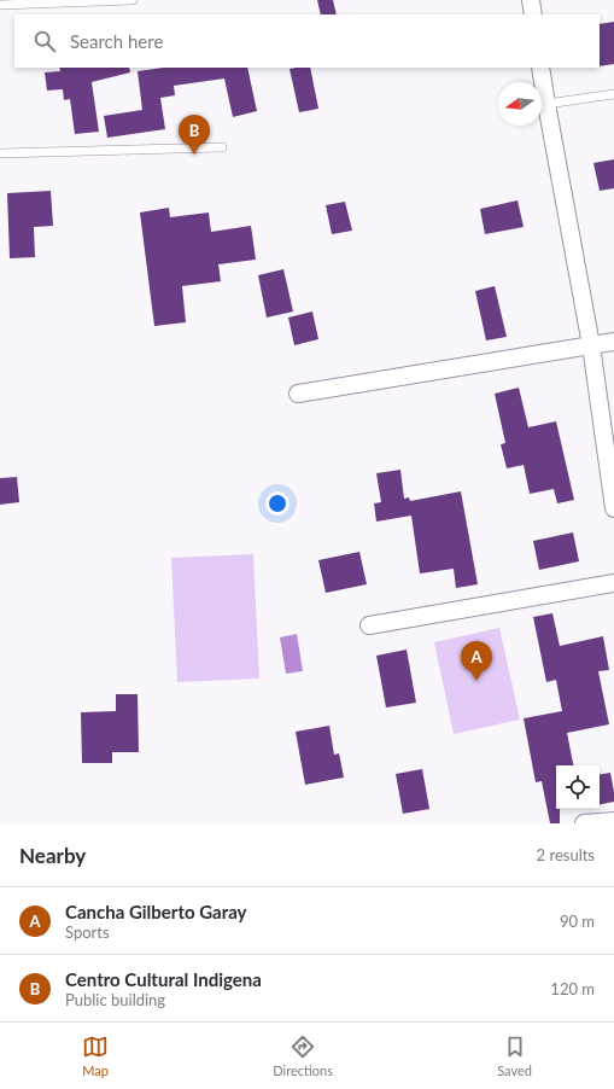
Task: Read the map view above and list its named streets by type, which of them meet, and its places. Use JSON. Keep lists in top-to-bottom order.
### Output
{
  "north": "left",
  "page": {
    "search": "Search here",
    "pins": ["B", "A"],
    "heading": ["Nearby", "2 results"],
    "list": [
      {
        "mark": "A",
        "name": "Cancha Gilberto Garay",
        "note": "Sports",
        "value": "90 m"
      },
      {
        "mark": "B",
        "name": "Centro Cultural Indigena",
        "note": "Public building",
        "value": "120 m"
      }
    ],
    "nav": ["Map", "Directions", "Saved"]
  }
}
